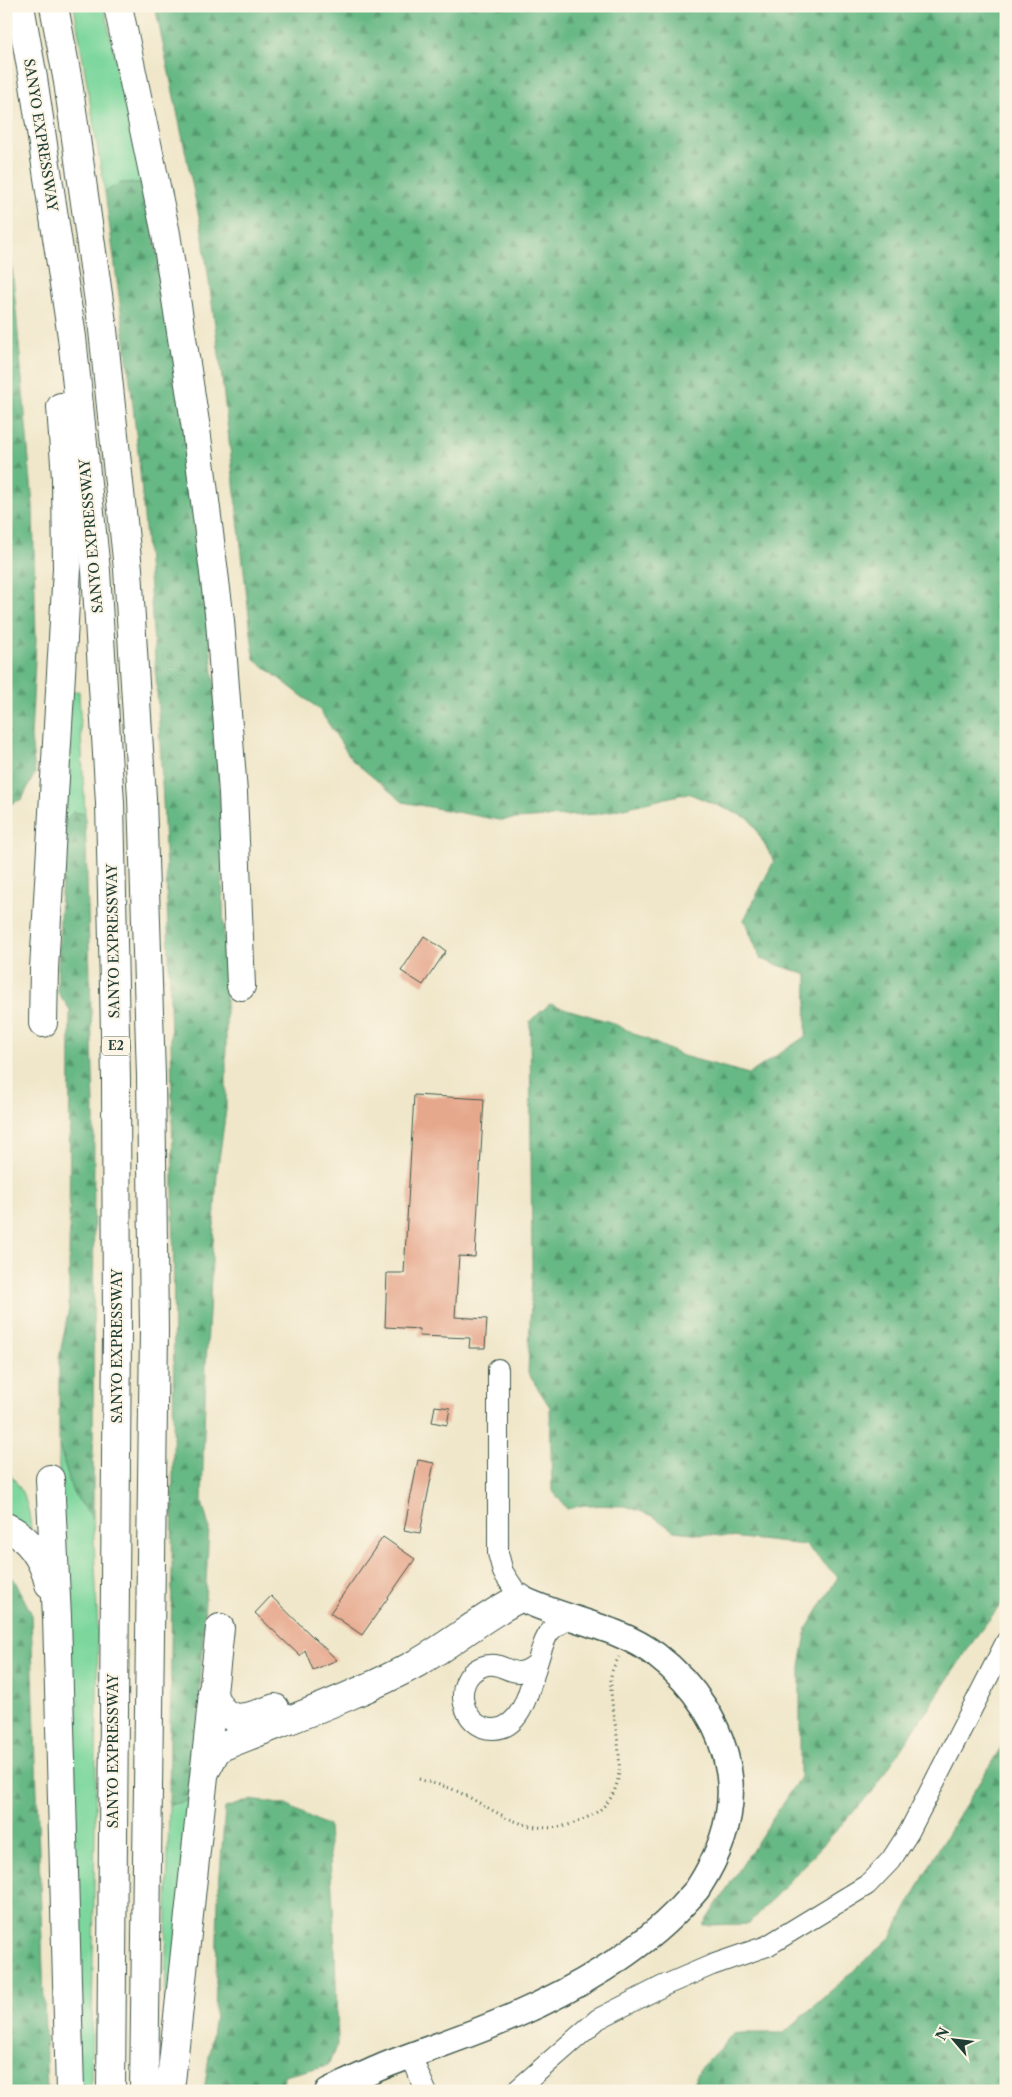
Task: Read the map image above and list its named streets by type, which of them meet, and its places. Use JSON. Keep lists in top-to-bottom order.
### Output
{
  "streets": {
    "highway": ["SANYO EXPRESSWAY", "E2"]
  },
  "north": "top left"
}
